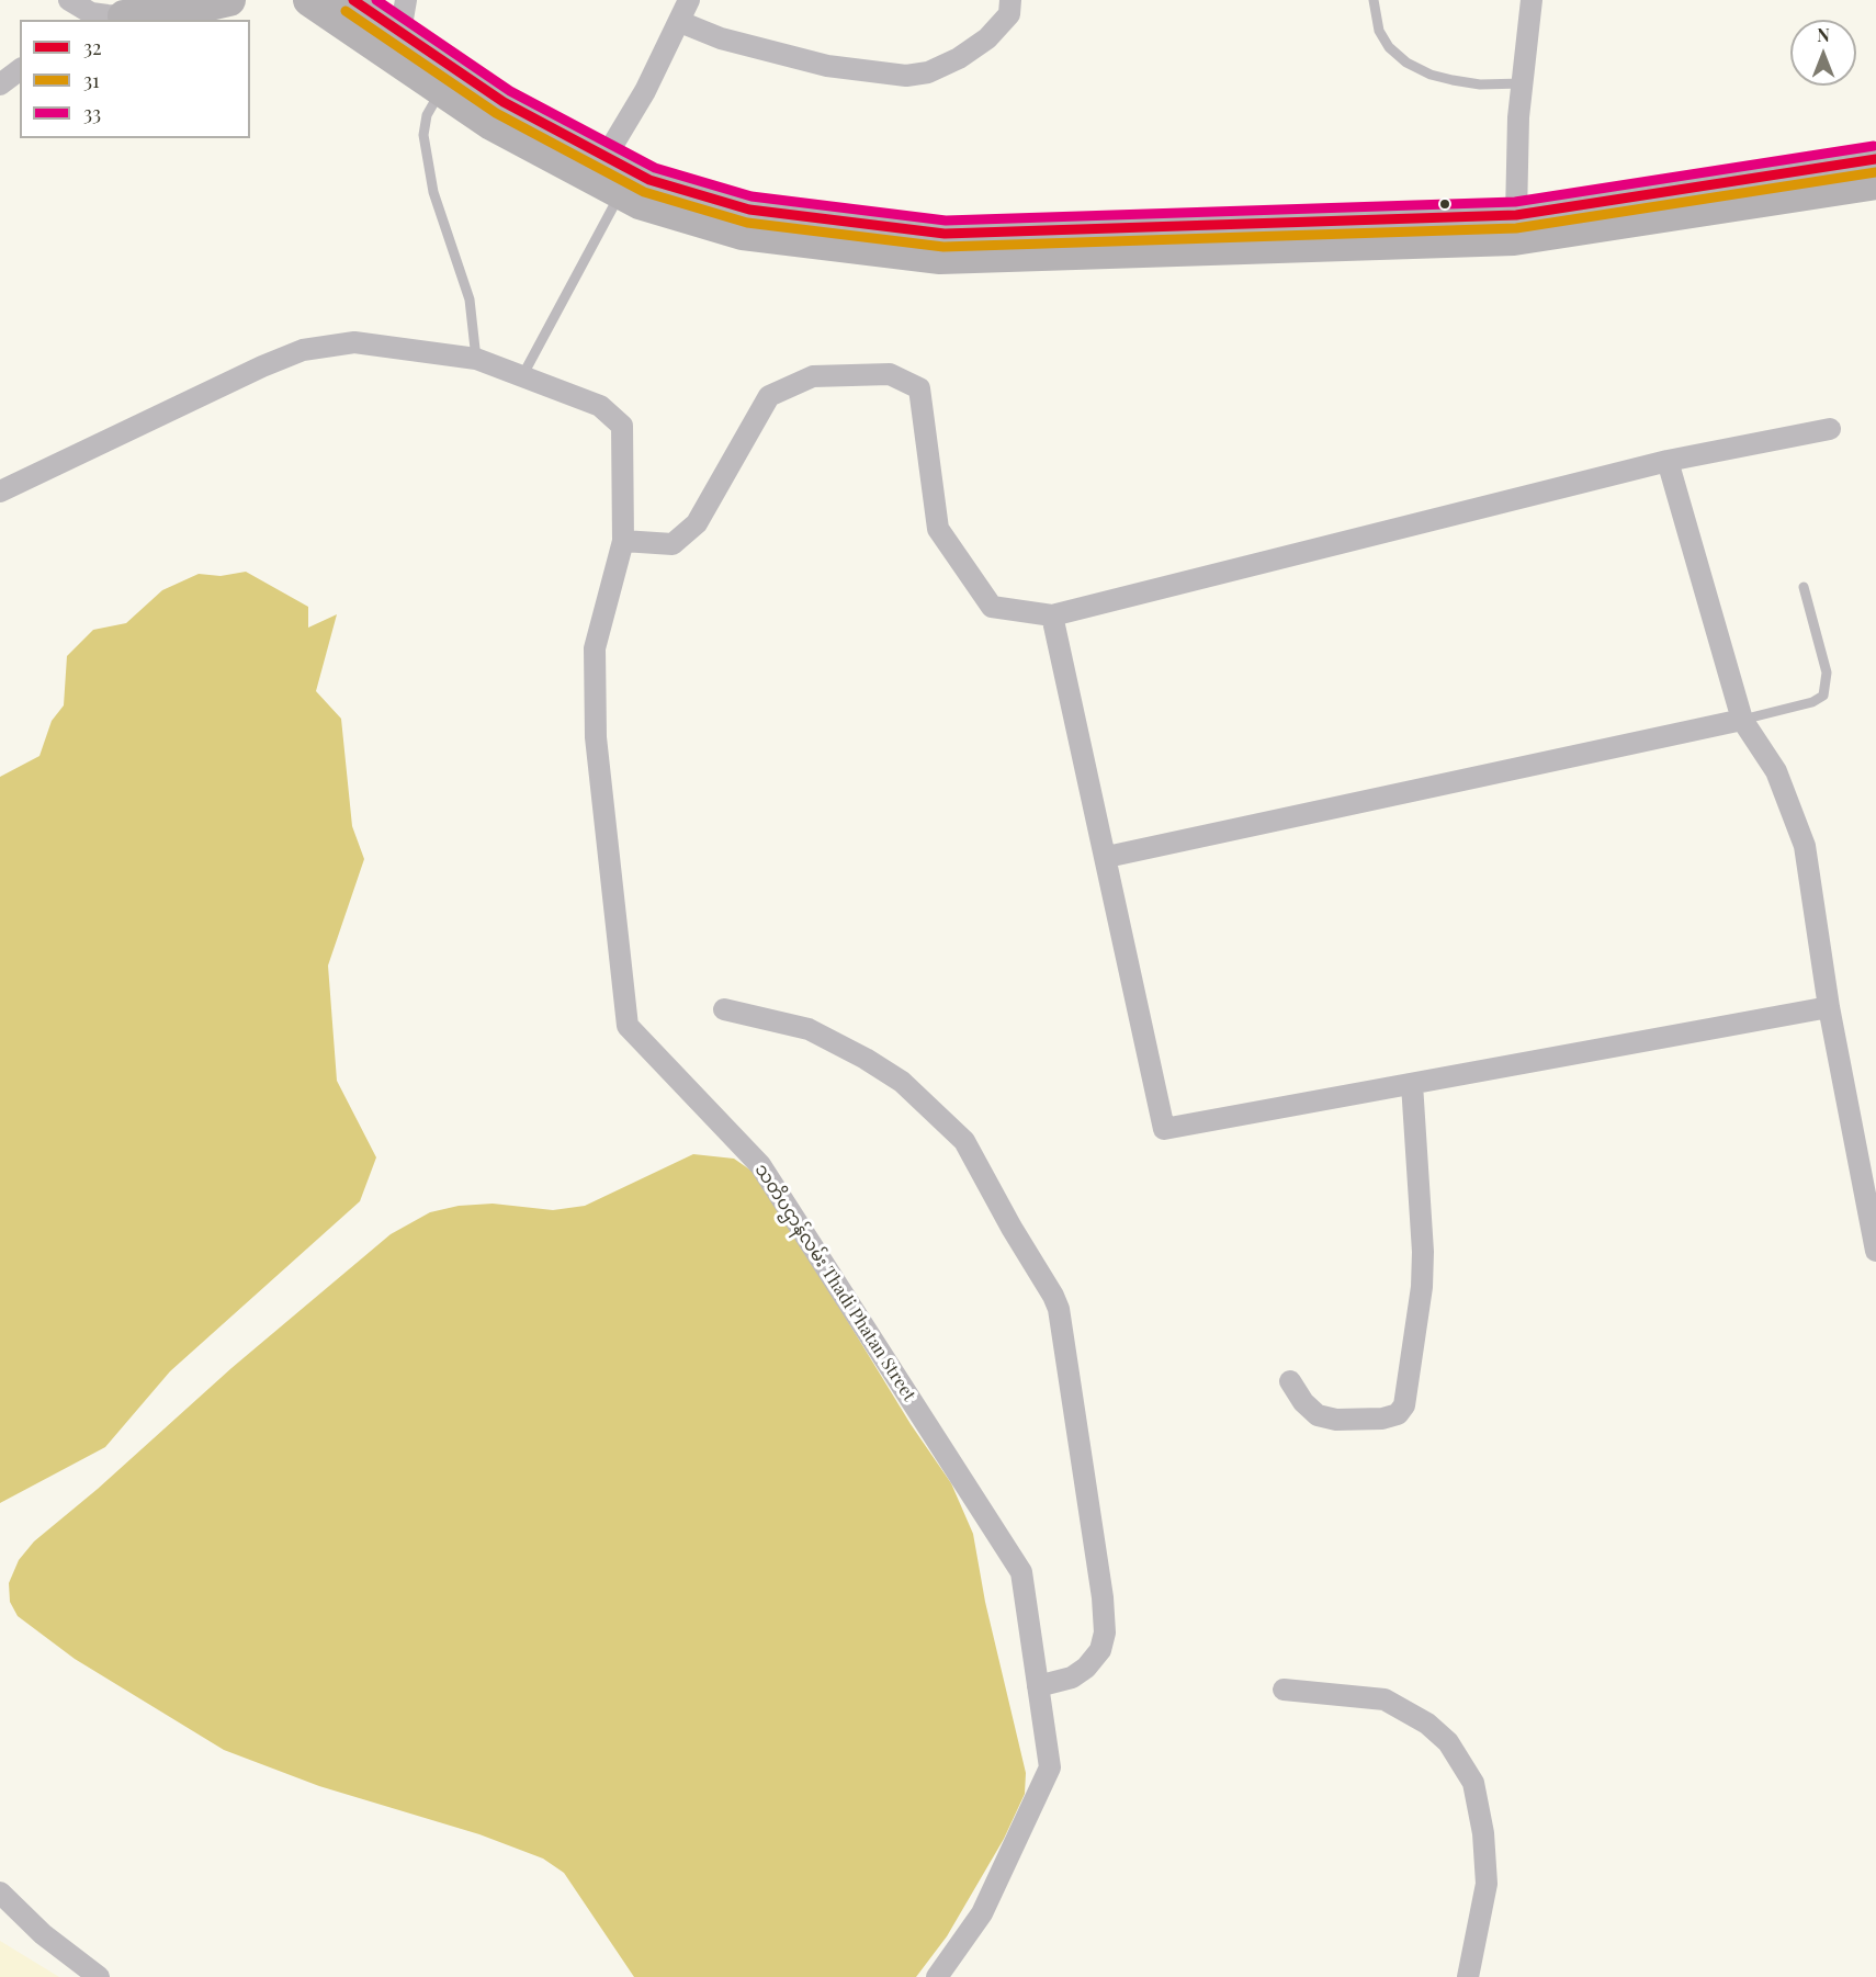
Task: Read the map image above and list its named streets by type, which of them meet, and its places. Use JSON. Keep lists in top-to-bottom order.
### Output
{
  "streets": {
    "street": ["သတိပဌာန်လမ်း Thadi Phatan Street"]
  },
  "lines": ["transit line 32", "transit line 33", "transit line 31"],
  "legend": ["32", "31", "33"],
  "north": "top"
}
